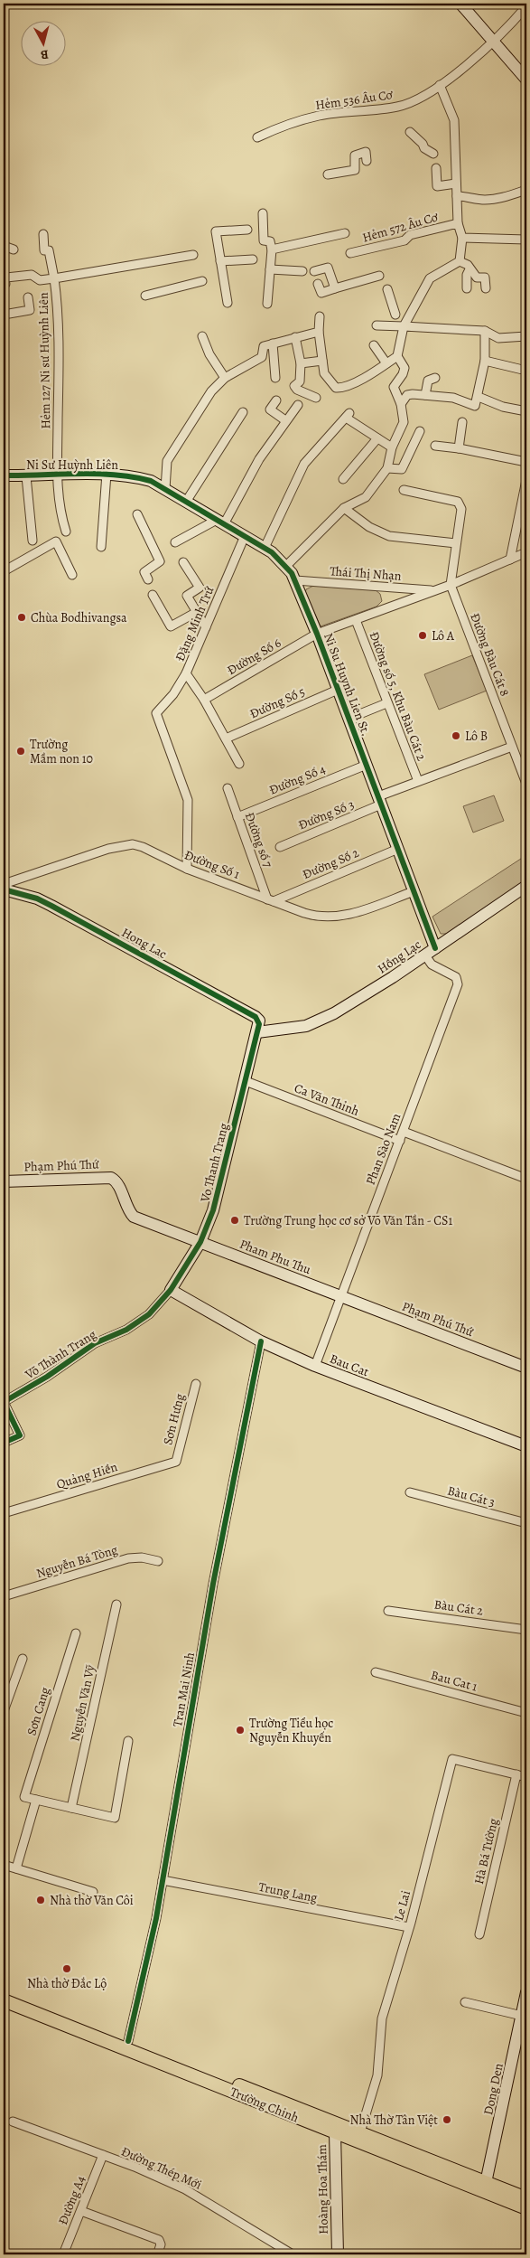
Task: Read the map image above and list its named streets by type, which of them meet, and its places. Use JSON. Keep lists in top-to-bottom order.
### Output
{
  "streets": {
    "main road": ["Trường Chinh"],
    "street": [
      "Hẻm 536 Âu Cơ",
      "Hẻm 572 Âu Cơ",
      "Hẻm 127 Ni sư Huỳnh Liên",
      "Ni Sư Huỳnh Liên",
      "Thái Thị Nhạn",
      "Đặng Minh Trứ",
      "Đường Bàu Cát 8",
      "Đường Số 6",
      "Ni Su Huynh Lien St.",
      "Đường số 5, Khu Bàu Cát 2",
      "Đường Số 5",
      "Đường Số 4",
      "Đường Số 3",
      "Đường số 7",
      "Đường Số 2",
      "Đường Số 1",
      "Hong Lac",
      "Hồng Lạc",
      "Ca Văn Thỉnh",
      "Phan Sào Nam",
      "Vo Thanh Trang",
      "Phạm Phú Thứ",
      "Pham Phu Thu",
      "Võ Thành Trang",
      "Bau Cat",
      "Sơn Hưng",
      "Quảng Hiền",
      "Bàu Cát 3",
      "Nguyễn Bá Tòng",
      "Bàu Cát 2",
      "Bau Cat 1",
      "Tran Mai Ninh",
      "Nguyễn Văn Vỹ",
      "Sơn Cang",
      "Hà Bá Tường",
      "Trung Lang",
      "Le Lai",
      "Dong Den",
      "Đường Thép Mới",
      "Hoàng Hoa Thám",
      "Đường A4"
    ]
  },
  "crossings": [
    ["Hẻm 127 Ni sư Huỳnh Liên", "Ni Sư Huỳnh Liên"],
    ["Ni Sư Huỳnh Liên", "Ni Su Huynh Lien St."],
    ["Thái Thị Nhạn", "Đường Bàu Cát 8"],
    ["Thái Thị Nhạn", "Đường Số 6"],
    ["Thái Thị Nhạn", "Ni Su Huynh Lien St."],
    ["Thái Thị Nhạn", "Đường số 5, Khu Bàu Cát 2"],
    ["Đặng Minh Trứ", "Ni Su Huynh Lien St."],
    ["Đặng Minh Trứ", "Đường Số 1"],
    ["Đường Bàu Cát 8", "Đường Số 3"],
    ["Đường Số 6", "Ni Su Huynh Lien St."],
    ["Ni Su Huynh Lien St.", "Đường Số 5"],
    ["Ni Su Huynh Lien St.", "Đường Số 4"],
    ["Ni Su Huynh Lien St.", "Đường Số 3"],
    ["Ni Su Huynh Lien St.", "Đường Số 2"],
    ["Ni Su Huynh Lien St.", "Đường Số 1"],
    ["Ni Su Huynh Lien St.", "Hồng Lạc"],
    ["Đường số 5, Khu Bàu Cát 2", "Đường Số 3"],
    ["Đường Số 4", "Đường số 7"],
    ["Đường số 7", "Đường Số 2"],
    ["Đường số 7", "Đường Số 1"],
    ["Đường Số 2", "Đường Số 1"],
    ["Hong Lac", "Vo Thanh Trang"],
    ["Hồng Lạc", "Phan Sào Nam"],
    ["Ca Văn Thỉnh", "Phan Sào Nam"],
    ["Ca Văn Thỉnh", "Vo Thanh Trang"],
    ["Phan Sào Nam", "Phạm Phú Thứ"],
    ["Phan Sào Nam", "Pham Phu Thu"],
    ["Phan Sào Nam", "Bau Cat"],
    ["Vo Thanh Trang", "Phạm Phú Thứ"],
    ["Vo Thanh Trang", "Pham Phu Thu"],
    ["Vo Thanh Trang", "Võ Thành Trang"],
    ["Vo Thanh Trang", "Bau Cat"],
    ["Phạm Phú Thứ", "Pham Phu Thu"],
    ["Võ Thành Trang", "Bau Cat"],
    ["Bau Cat", "Tran Mai Ninh"],
    ["Sơn Hưng", "Quảng Hiền"],
    ["Tran Mai Ninh", "Trung Lang"],
    ["Tran Mai Ninh", "Trường Chinh"],
    ["Hà Bá Tường", "Le Lai"],
    ["Trung Lang", "Le Lai"],
    ["Le Lai", "Trường Chinh"],
    ["Dong Den", "Trường Chinh"],
    ["Trường Chinh", "Hoàng Hoa Thám"],
    ["Đường Thép Mới", "Đường A4"]
  ],
  "places": [
    "Chùa Bodhivangsa",
    "Lô A",
    "Lô B",
    "Trường Mầm non 10",
    "Trường Trung học cơ sở Võ Văn Tần - CS1",
    "Trường Tiểu học Nguyễn Khuyến",
    "Nhà thờ Văn Côi",
    "Nhà thờ Đắc Lộ",
    "Nhà Thờ Tân Việt"
  ],
  "north": "bottom"
}
